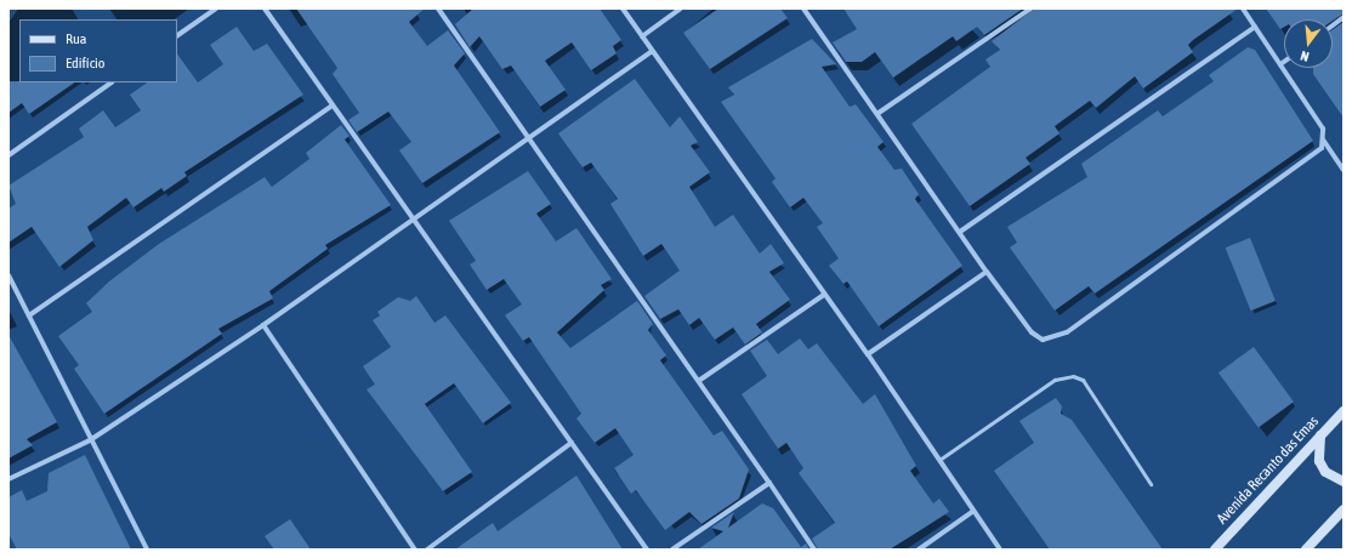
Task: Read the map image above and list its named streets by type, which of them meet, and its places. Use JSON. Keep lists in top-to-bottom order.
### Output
{
  "streets": {
    "main road": ["Avenida Recanto das Emas"]
  },
  "legend": ["Rua", "Edifício"],
  "north": "bottom"
}
